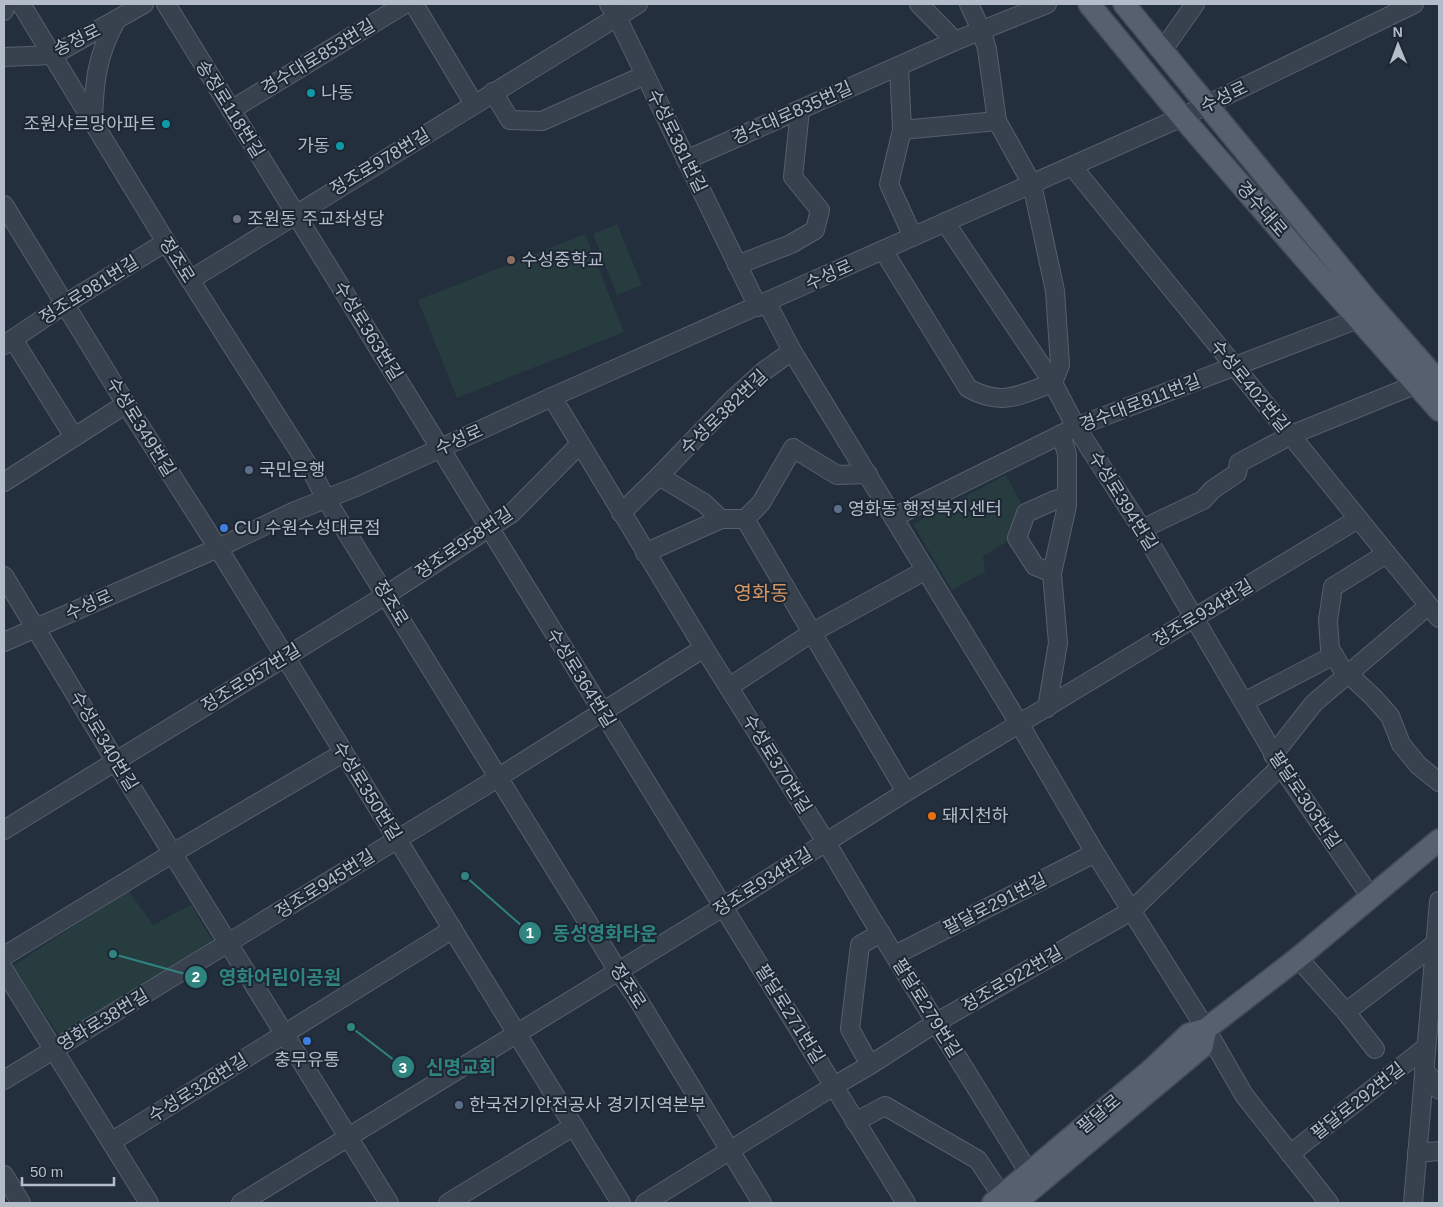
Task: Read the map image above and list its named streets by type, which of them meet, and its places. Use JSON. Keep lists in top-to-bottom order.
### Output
{
  "streets": {
    "main road": ["경수대로", "팔달로"],
    "street": [
      "송정로",
      "경수대로853번길",
      "수성로",
      "송정로118번길",
      "경수대로835번길",
      "수성로381번길",
      "정조로978번길",
      "정조로",
      "정조로981번길",
      "수성로363번길",
      "수성로402번길",
      "경수대로811번길",
      "수성로382번길",
      "수성로349번길",
      "수성로394번길",
      "정조로958번길",
      "정조로934번길",
      "정조로957번길",
      "수성로364번길",
      "수성로340번길",
      "수성로370번길",
      "수성로350번길",
      "팔달로303번길",
      "정조로945번길",
      "팔달로291번길",
      "정조로922번길",
      "팔달로279번길",
      "팔달로271번길",
      "영화로38번길",
      "수성로328번길",
      "팔달로292번길"
    ]
  },
  "crossings": [
    ["송정로", "정조로"],
    ["경수대로853번길", "송정로118번길"],
    ["수성로", "수성로381번길"],
    ["수성로", "경수대로"],
    ["수성로", "정조로"],
    ["수성로", "수성로363번길"],
    ["수성로", "수성로402번길"],
    ["수성로", "수성로349번길"],
    ["수성로", "수성로394번길"],
    ["수성로", "수성로364번길"],
    ["수성로", "수성로340번길"],
    ["수성로", "수성로370번길"],
    ["수성로", "수성로350번길"],
    ["송정로118번길", "정조로978번길"],
    ["송정로118번길", "수성로363번길"],
    ["경수대로835번길", "수성로381번길"],
    ["수성로381번길", "정조로978번길"],
    ["정조로978번길", "정조로"],
    ["정조로978번길", "수성로363번길"],
    ["경수대로", "경수대로811번길"],
    ["정조로", "정조로981번길"],
    ["정조로", "정조로958번길"],
    ["정조로", "정조로934번길"],
    ["정조로", "정조로957번길"],
    ["정조로", "정조로945번길"],
    ["정조로", "정조로922번길"],
    ["정조로981번길", "수성로349번길"],
    ["수성로363번길", "수성로364번길"],
    ["수성로402번길", "경수대로811번길"],
    ["수성로402번길", "정조로934번길"],
    ["수성로402번길", "팔달로303번길"],
    ["경수대로811번길", "수성로394번길"],
    ["수성로349번길", "수성로350번길"],
    ["수성로394번길", "정조로934번길"],
    ["수성로394번길", "팔달로303번길"],
    ["정조로958번길", "정조로957번길"],
    ["정조로958번길", "수성로364번길"],
    ["정조로958번길", "수성로370번길"],
    ["정조로934번길", "수성로364번길"],
    ["정조로934번길", "수성로340번길"],
    ["정조로934번길", "수성로370번길"],
    ["정조로934번길", "수성로350번길"],
    ["정조로934번길", "팔달로303번길"],
    ["정조로934번길", "팔달로279번길"],
    ["정조로934번길", "팔달로271번길"],
    ["정조로957번길", "수성로340번길"],
    ["정조로957번길", "수성로350번길"],
    ["수성로364번길", "정조로945번길"],
    ["수성로364번길", "팔달로271번길"],
    ["수성로340번길", "정조로945번길"],
    ["수성로340번길", "영화로38번길"],
    ["수성로340번길", "수성로328번길"],
    ["수성로370번길", "정조로945번길"],
    ["수성로370번길", "팔달로279번길"],
    ["수성로350번길", "정조로945번길"],
    ["팔달로303번길", "팔달로"],
    ["정조로945번길", "영화로38번길"],
    ["팔달로291번길", "팔달로279번길"],
    ["정조로922번길", "팔달로279번길"],
    ["정조로922번길", "팔달로271번길"],
    ["팔달로279번길", "팔달로"]
  ],
  "districts": ["영화동"],
  "places": [
    "나동",
    "조원샤르망아파트",
    "가동",
    "조원동 주교좌성당",
    "수성중학교",
    "국민은행",
    "영화동 행정복지센터",
    "CU 수원수성대로점",
    "돼지천하",
    "동성영화타운",
    "영화어린이공원",
    "신명교회",
    "충무유통",
    "한국전기안전공사 경기지역본부"
  ],
  "scale_bar": "50 m",
  "north": "top"
}
